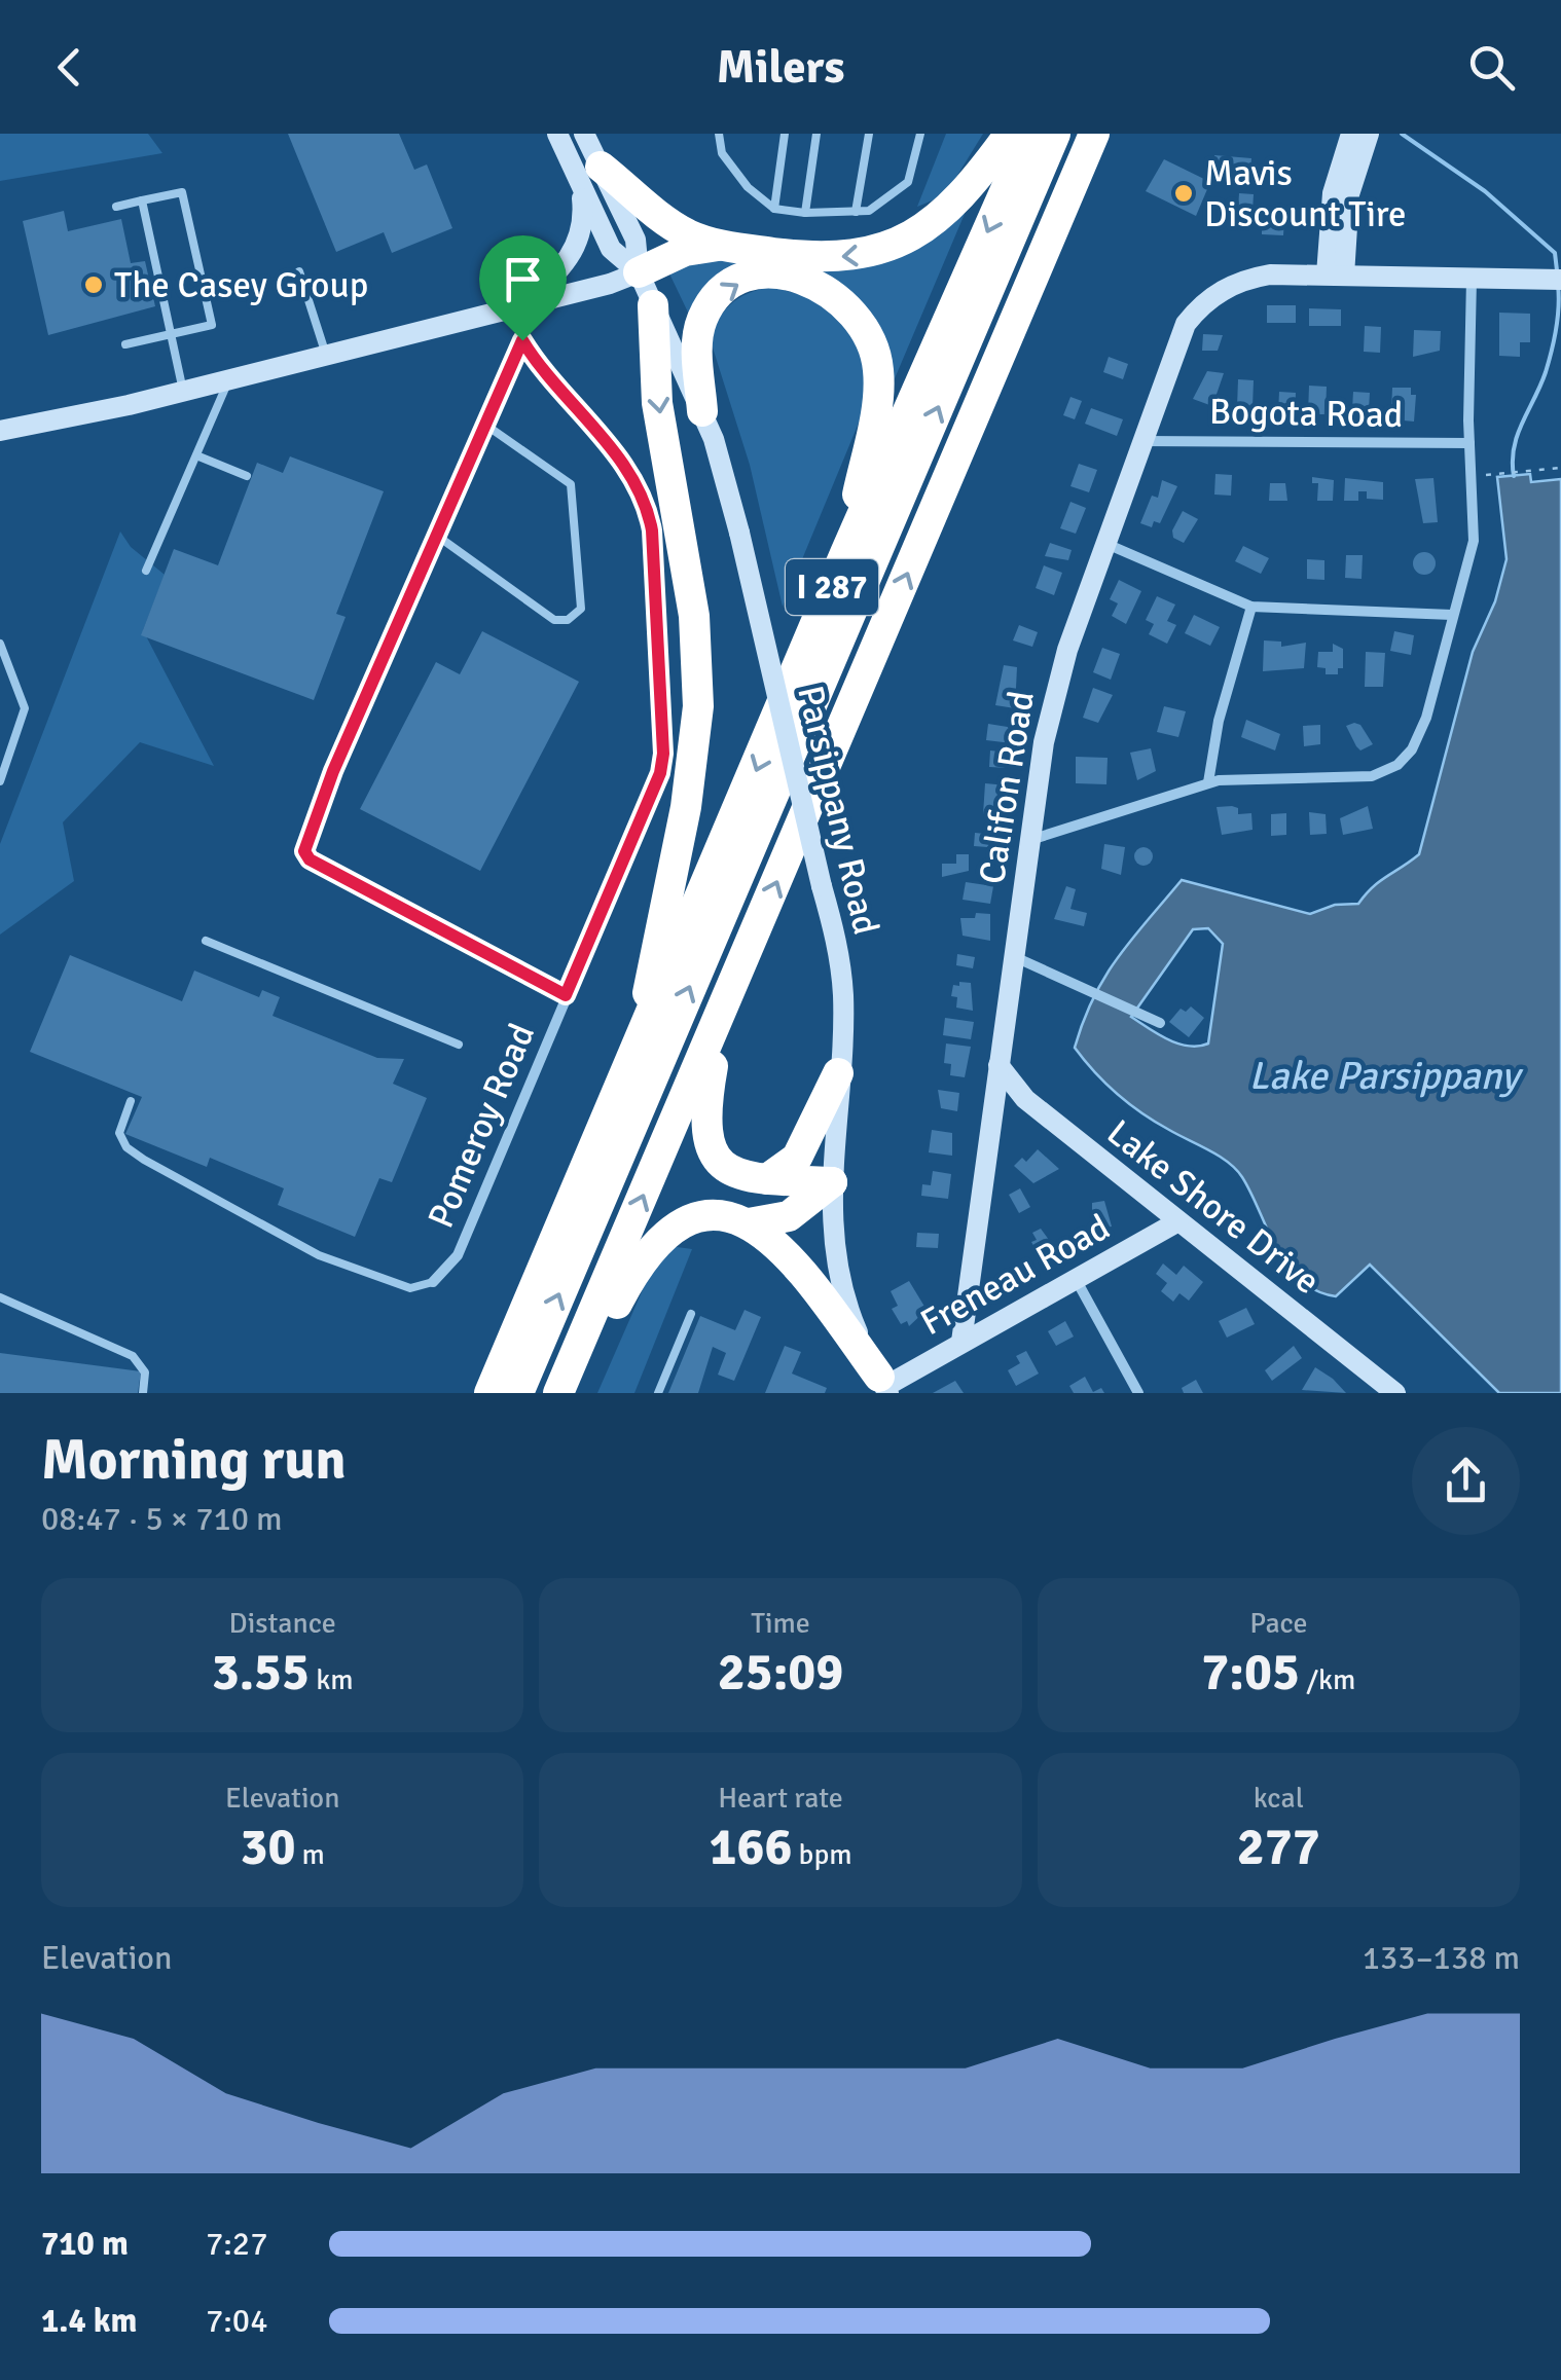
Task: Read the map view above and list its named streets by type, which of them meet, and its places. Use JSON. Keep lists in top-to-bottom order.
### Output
{
  "streets": {
    "highway": ["I 287"],
    "street": [
      "Bogota Road",
      "Califon Road",
      "Parsippany Road",
      "Pomeroy Road",
      "Lake Shore Drive",
      "Freneau Road"
    ]
  },
  "crossings": [
    ["Bogota Road", "Califon Road"],
    ["Califon Road", "Lake Shore Drive"],
    ["Califon Road", "Freneau Road"],
    ["Parsippany Road", "Freneau Road"],
    ["Lake Shore Drive", "Freneau Road"]
  ],
  "water": ["Lake Parsippany"],
  "places": ["Mavis Discount Tire", "The Casey Group"],
  "page": {
    "header": "Milers",
    "heading": ["Morning run", "08:47 · 5 × 710 m"],
    "stats": [
      ["Distance", "3.55 km"],
      ["Time", "25:09"],
      ["Pace", "7:05 /km"],
      ["Elevation", "30 m"],
      ["Heart rate", "166 bpm"],
      ["kcal", "277"]
    ],
    "chart": ["Elevation", "133–138 m"],
    "list": [
      {
        "name": "710 m",
        "note": "7:27"
      },
      {
        "name": "1.4 km",
        "note": "7:04"
      }
    ]
  }
}
